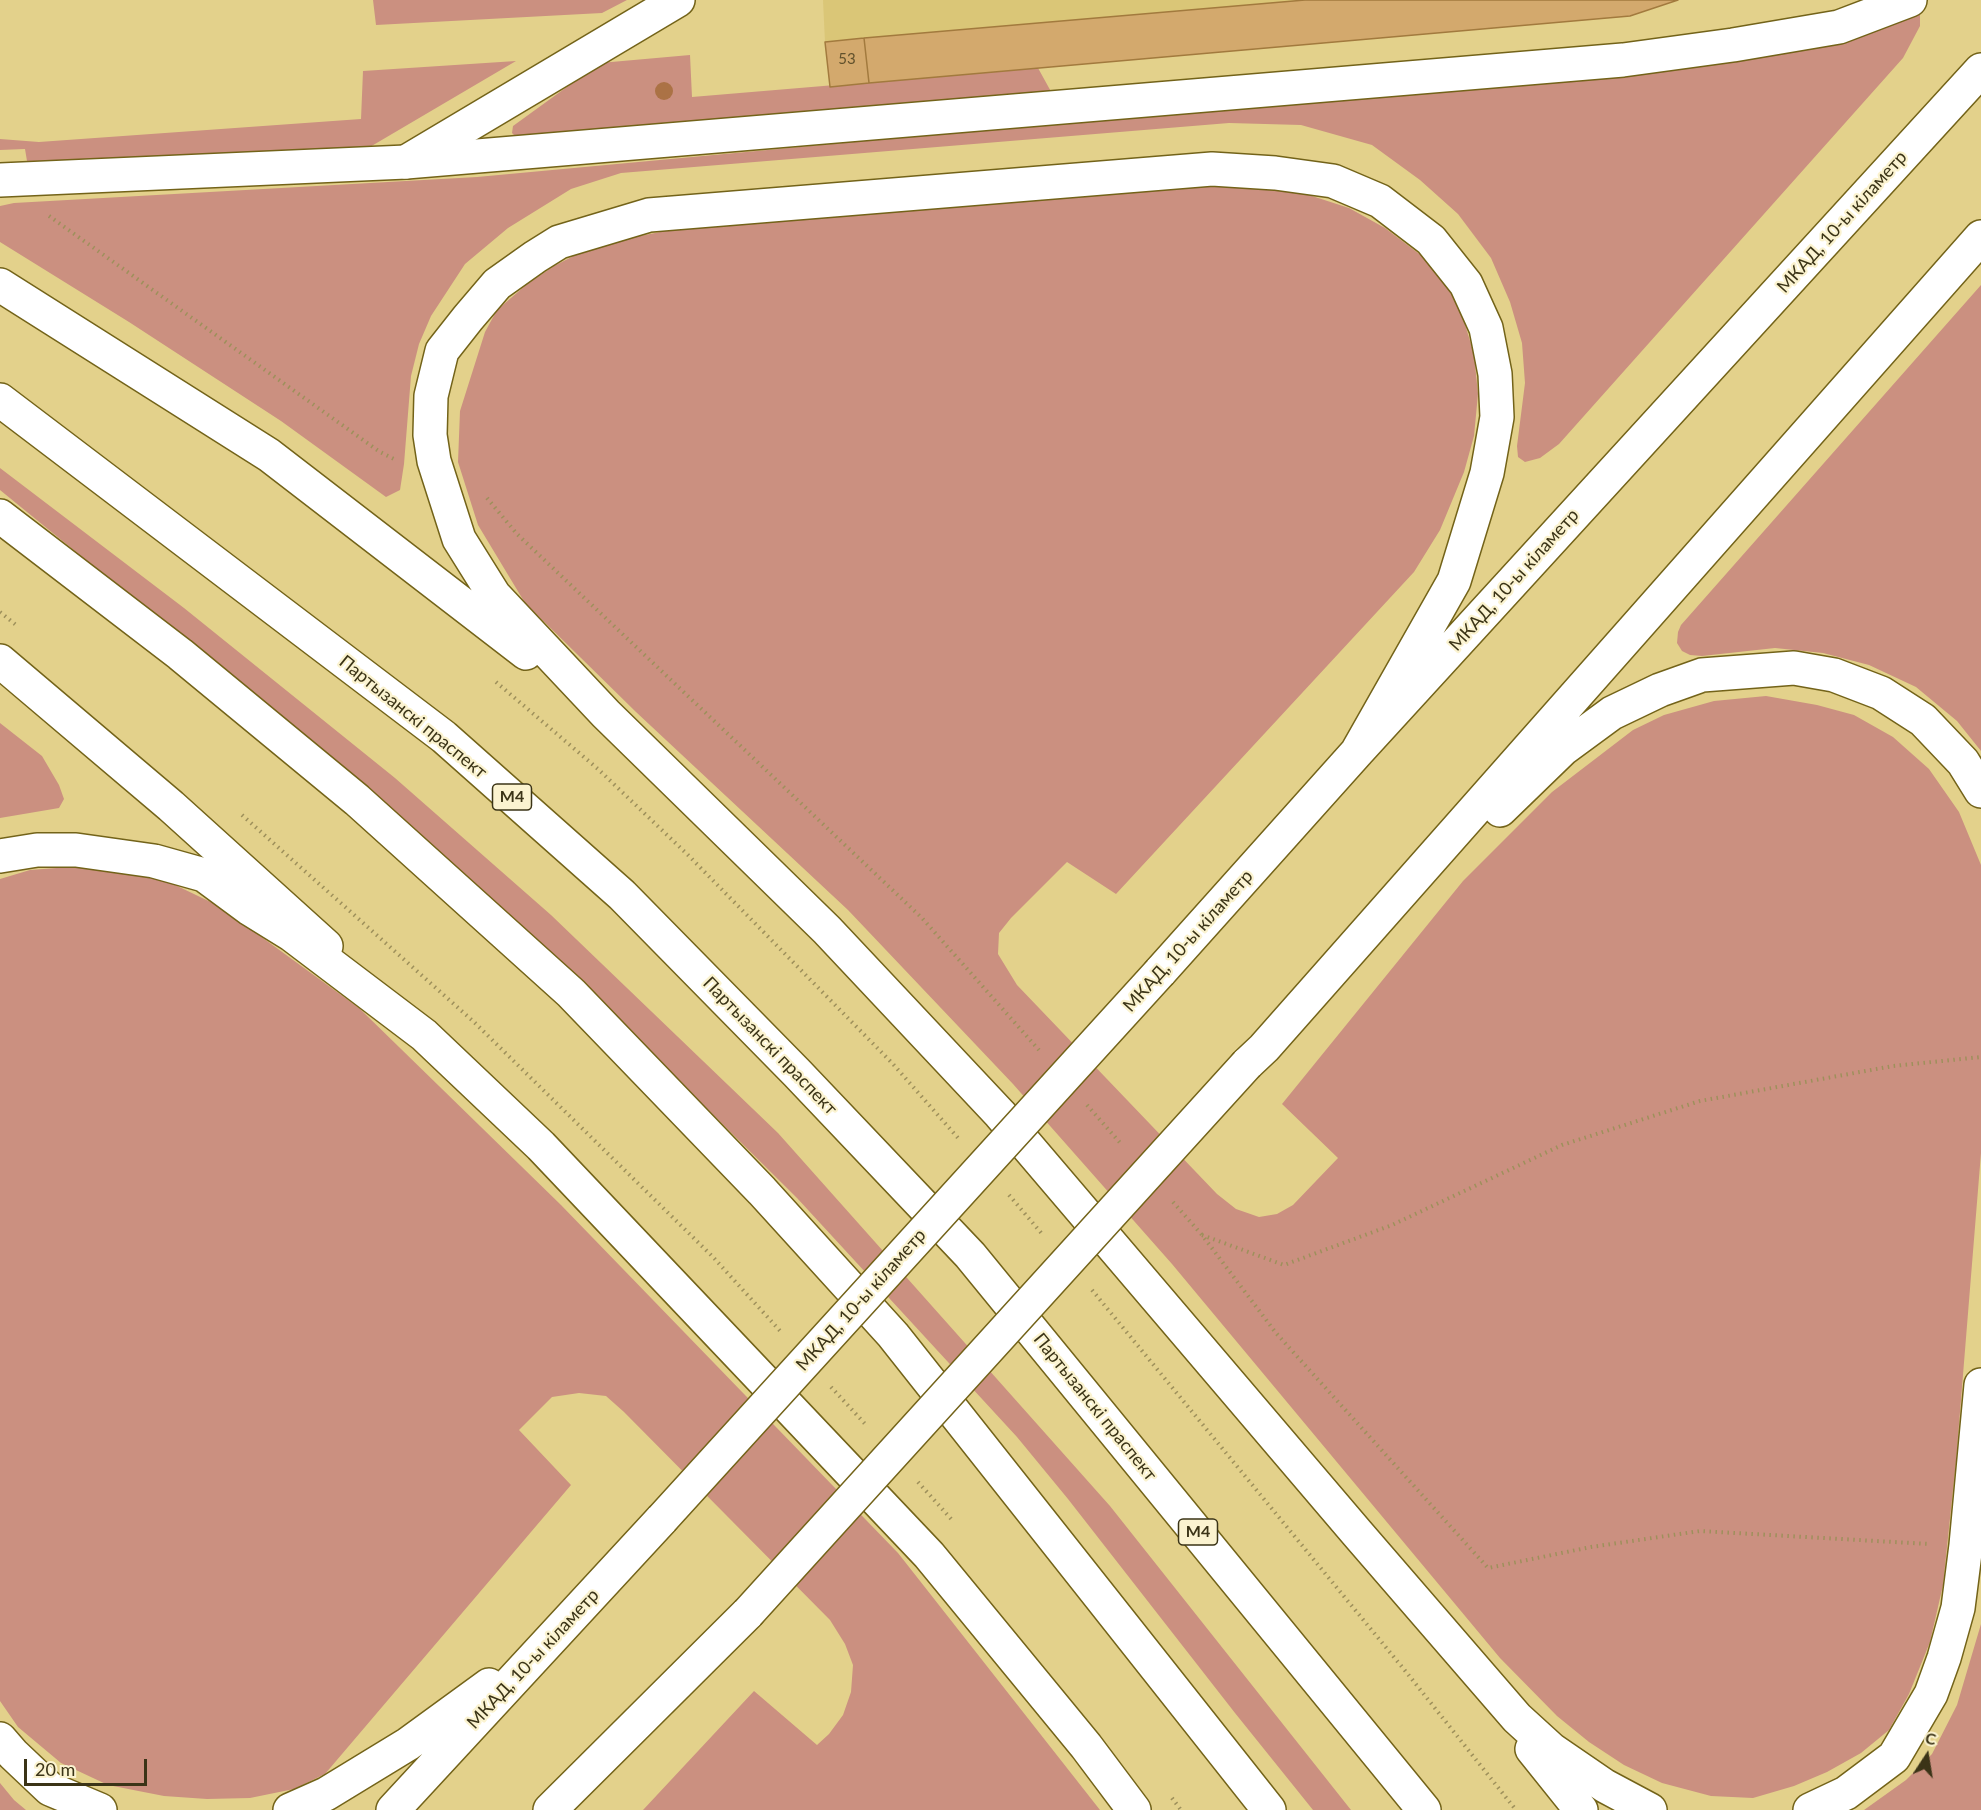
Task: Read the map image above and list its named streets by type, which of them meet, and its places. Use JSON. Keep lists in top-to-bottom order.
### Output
{
  "streets": {
    "main road": ["МКАД, 10-ы кіламетр", "Партызанскі праспект", "М4"]
  },
  "house_numbers": ["53"],
  "scale_bar": "20 m",
  "north": "top"
}
